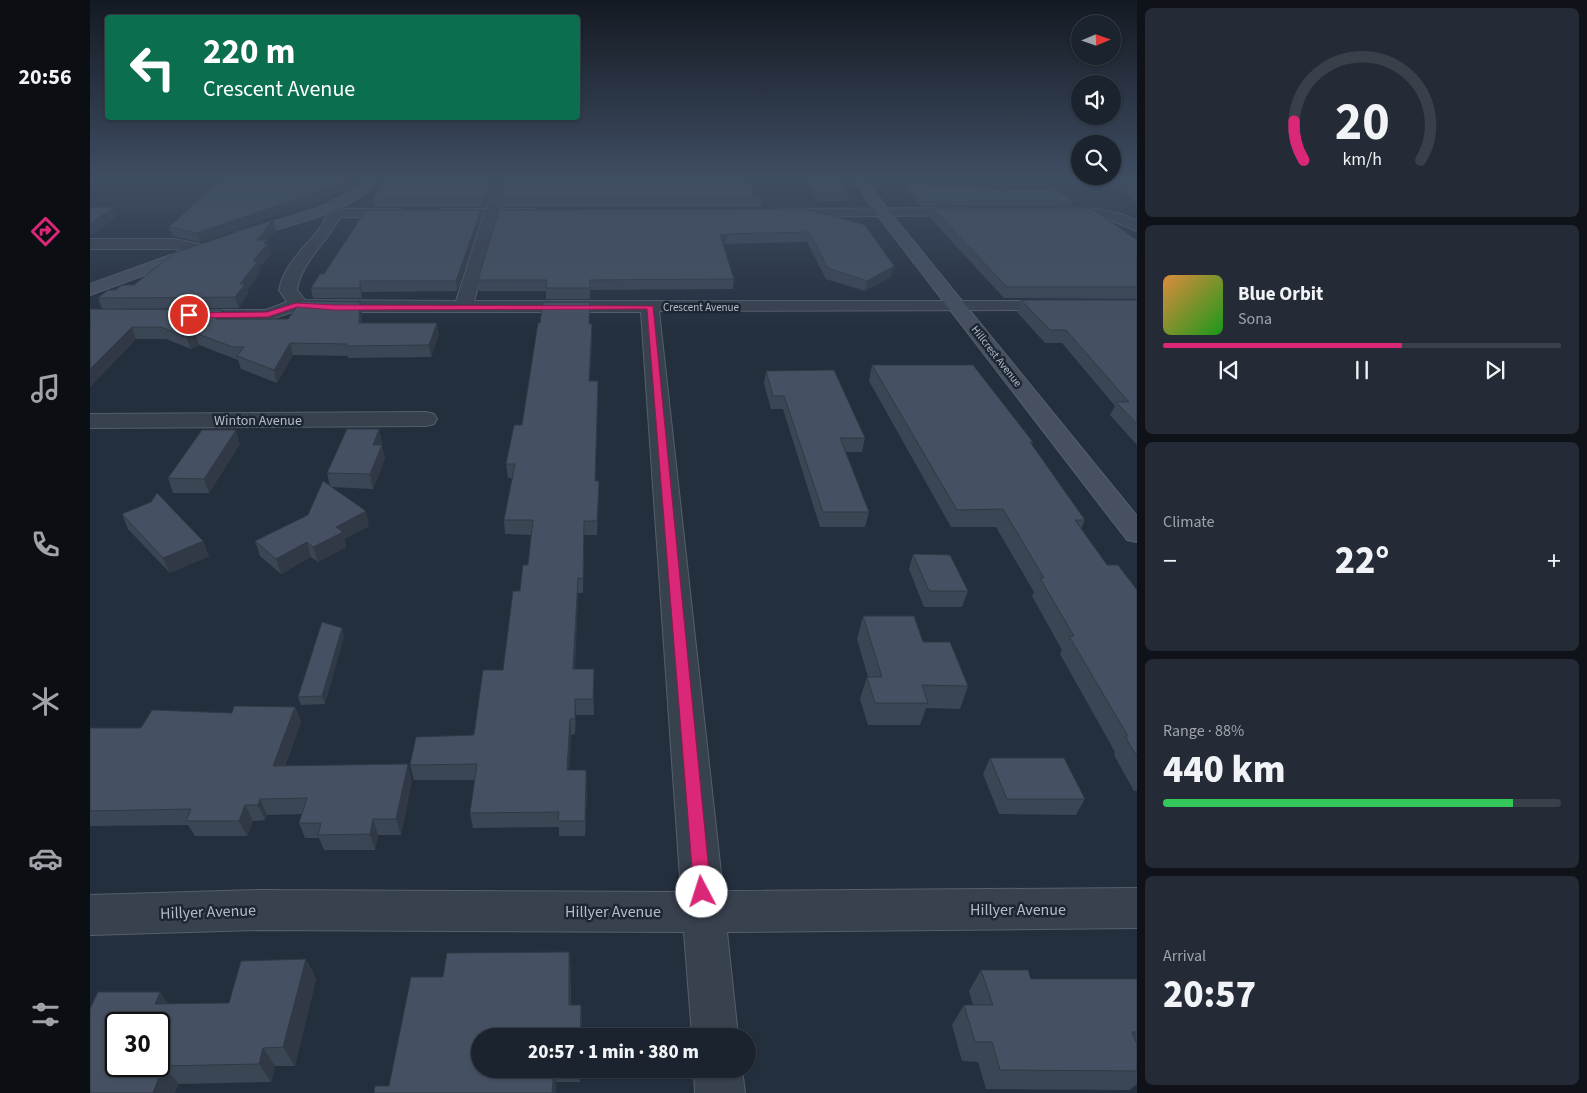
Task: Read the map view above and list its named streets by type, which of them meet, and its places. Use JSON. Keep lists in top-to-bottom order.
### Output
{
  "streets": {
    "street": [
      "Crescent Avenue",
      "Hillcrest Avenue",
      "Winton Avenue",
      "Hillyer Avenue"
    ]
  },
  "crossings": [
    ["Crescent Avenue", "Hillcrest Avenue"]
  ],
  "north": "right",
  "page": {
    "tabs": "20:56",
    "turn": ["220 m", "Crescent Avenue"],
    "song": ["Blue Orbit", "Sona"],
    "tile": [
      "Climate",
      ["Range · 88%", "440 km"],
      ["Arrival", "20:57"]
    ],
    "heat": ["−", "22°", "+"],
    "limit": "30",
    "trip": "20:57 · 1 min · 380 m",
    "gauge": ["20", "km/h"]
  }
}
